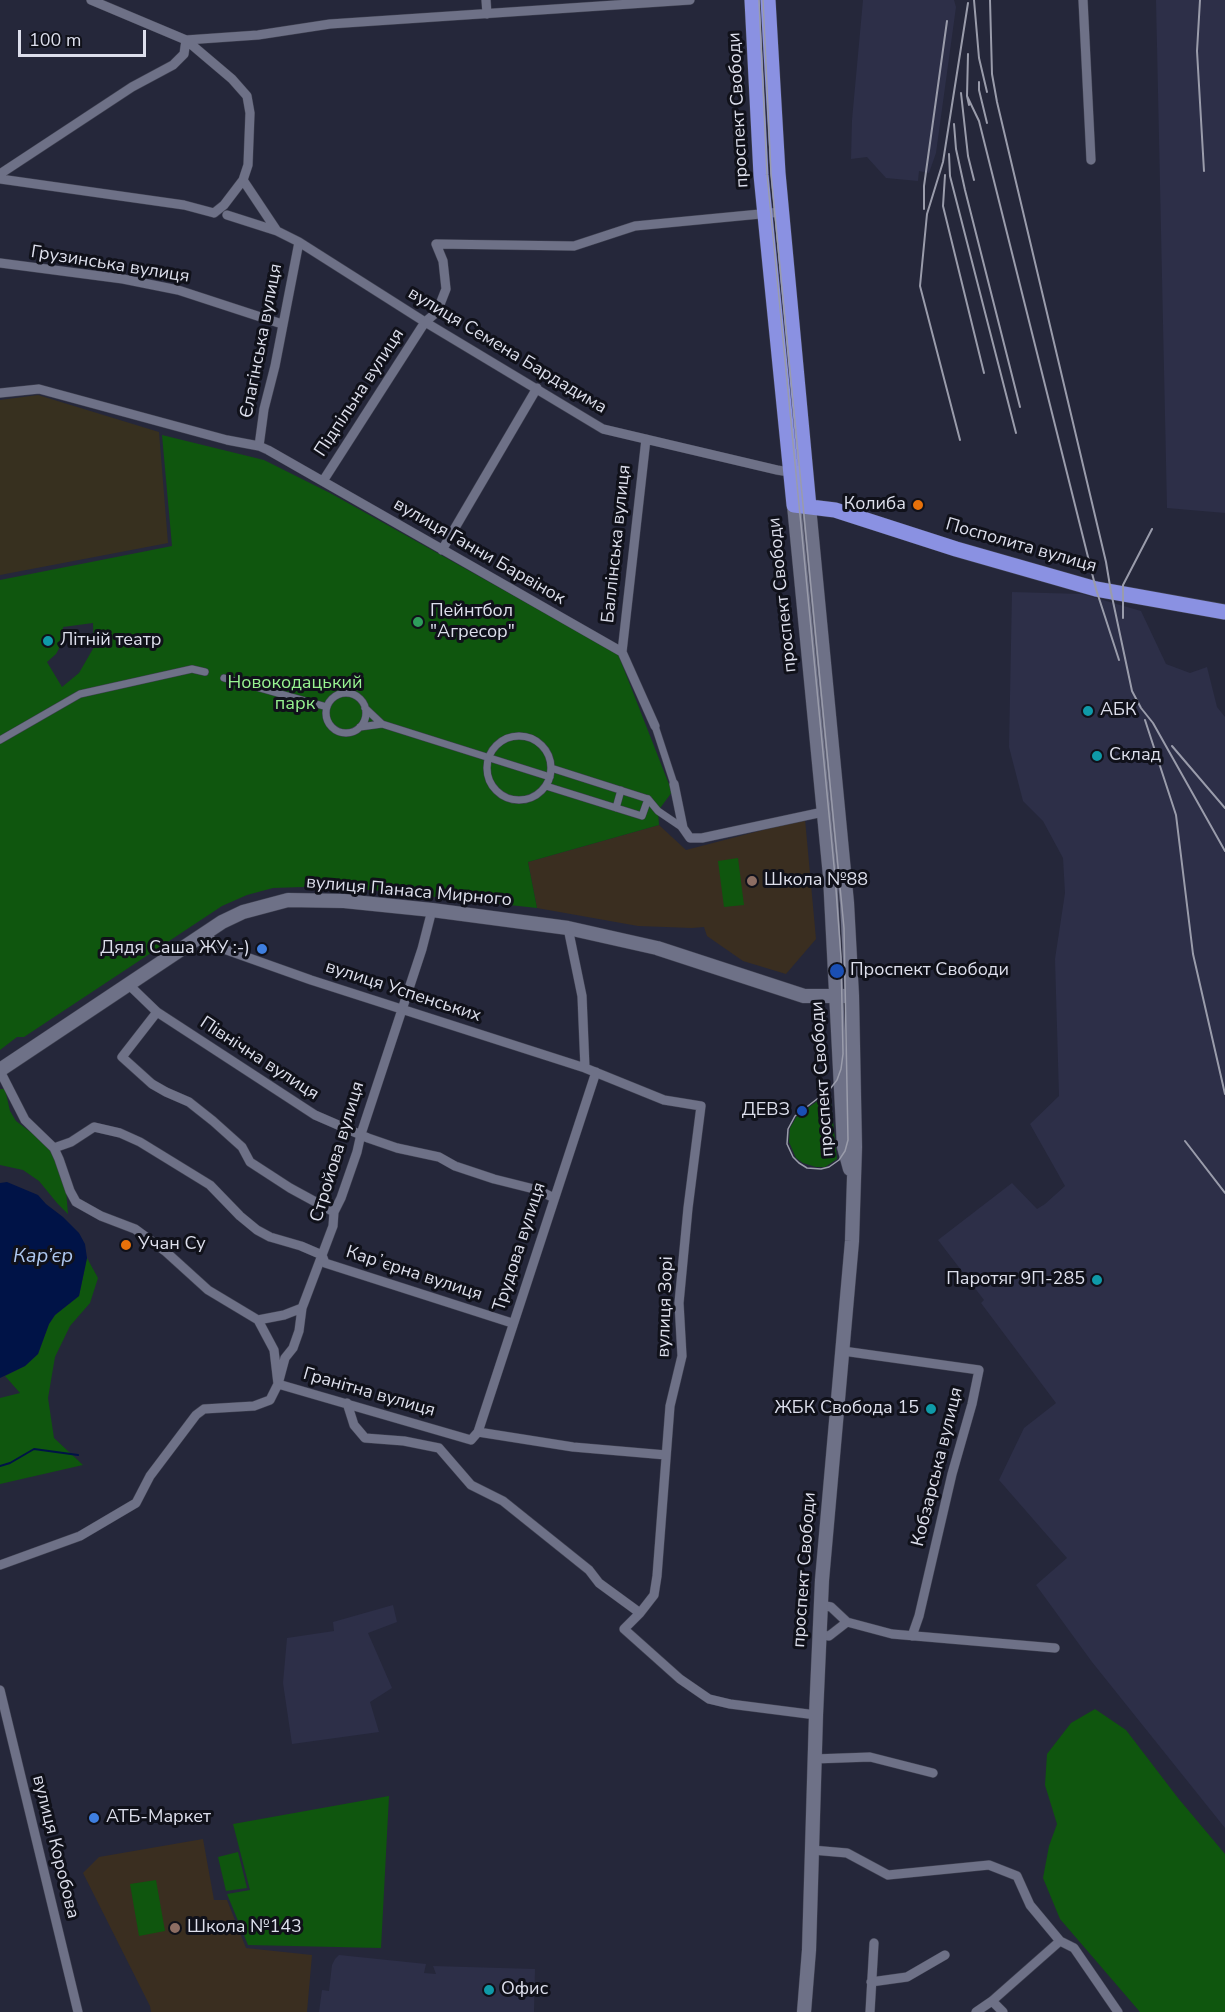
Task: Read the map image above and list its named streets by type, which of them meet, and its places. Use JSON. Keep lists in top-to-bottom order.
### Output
{
  "streets": {
    "highway": ["проспект Свободи", "Посполита вулиця"],
    "main road": ["вулиця Панаса Мирного"],
    "street": [
      "Грузинська вулиця",
      "Єлагінська вулиця",
      "вулиця Семена Бардадима",
      "Підпільна вулиця",
      "Баллінська вулиця",
      "вулиця Ганни Барвінок",
      "вулиця Успенських",
      "Північна вулиця",
      "Стройова вулиця",
      "Трудова вулиця",
      "Карʼєрна вулиця",
      "вулиця Зорі",
      "Гранітна вулиця",
      "Кобзарська вулиця",
      "вулиця Коробова"
    ]
  },
  "crossings": [
    ["проспект Свободи", "вулиця Семена Бардадима"],
    ["проспект Свободи", "Підпільна вулиця"],
    ["проспект Свободи", "Посполита вулиця"],
    ["проспект Свободи", "вулиця Панаса Мирного"],
    ["проспект Свободи", "вулиця Зорі"],
    ["проспект Свободи", "Кобзарська вулиця"],
    ["Грузинська вулиця", "Єлагінська вулиця"],
    ["Єлагінська вулиця", "вулиця Семена Бардадима"],
    ["Єлагінська вулиця", "вулиця Ганни Барвінок"],
    ["вулиця Семена Бардадима", "Підпільна вулиця"],
    ["вулиця Семена Бардадима", "Баллінська вулиця"],
    ["Підпільна вулиця", "вулиця Ганни Барвінок"],
    ["Баллінська вулиця", "вулиця Ганни Барвінок"],
    ["вулиця Панаса Мирного", "вулиця Успенських"],
    ["вулиця Панаса Мирного", "Північна вулиця"],
    ["вулиця Панаса Мирного", "Стройова вулиця"],
    ["вулиця Успенських", "Стройова вулиця"],
    ["вулиця Успенських", "Трудова вулиця"],
    ["вулиця Успенських", "вулиця Зорі"],
    ["Північна вулиця", "Стройова вулиця"],
    ["Північна вулиця", "Трудова вулиця"],
    ["Стройова вулиця", "Карʼєрна вулиця"],
    ["Стройова вулиця", "Гранітна вулиця"],
    ["Трудова вулиця", "Карʼєрна вулиця"],
    ["Трудова вулиця", "вулиця Зорі"]
  ],
  "water": ["Кар’єр"],
  "parks": ["Новокодацький парк"],
  "places": [
    "Колиба",
    "Пейнтбол \"Агресор\"",
    "Лiтнiй театр",
    "АБК",
    "Склад",
    "Школа №88",
    "Дядя Саша ЖУ :-)",
    "Проспект Свободи",
    "ДЕВЗ",
    "Учан Су",
    "Паротяг 9П-285",
    "ЖБК Свобода 15",
    "АТБ-Маркет",
    "Школа №143",
    "Офис"
  ],
  "scale_bar": "100 m"
}
